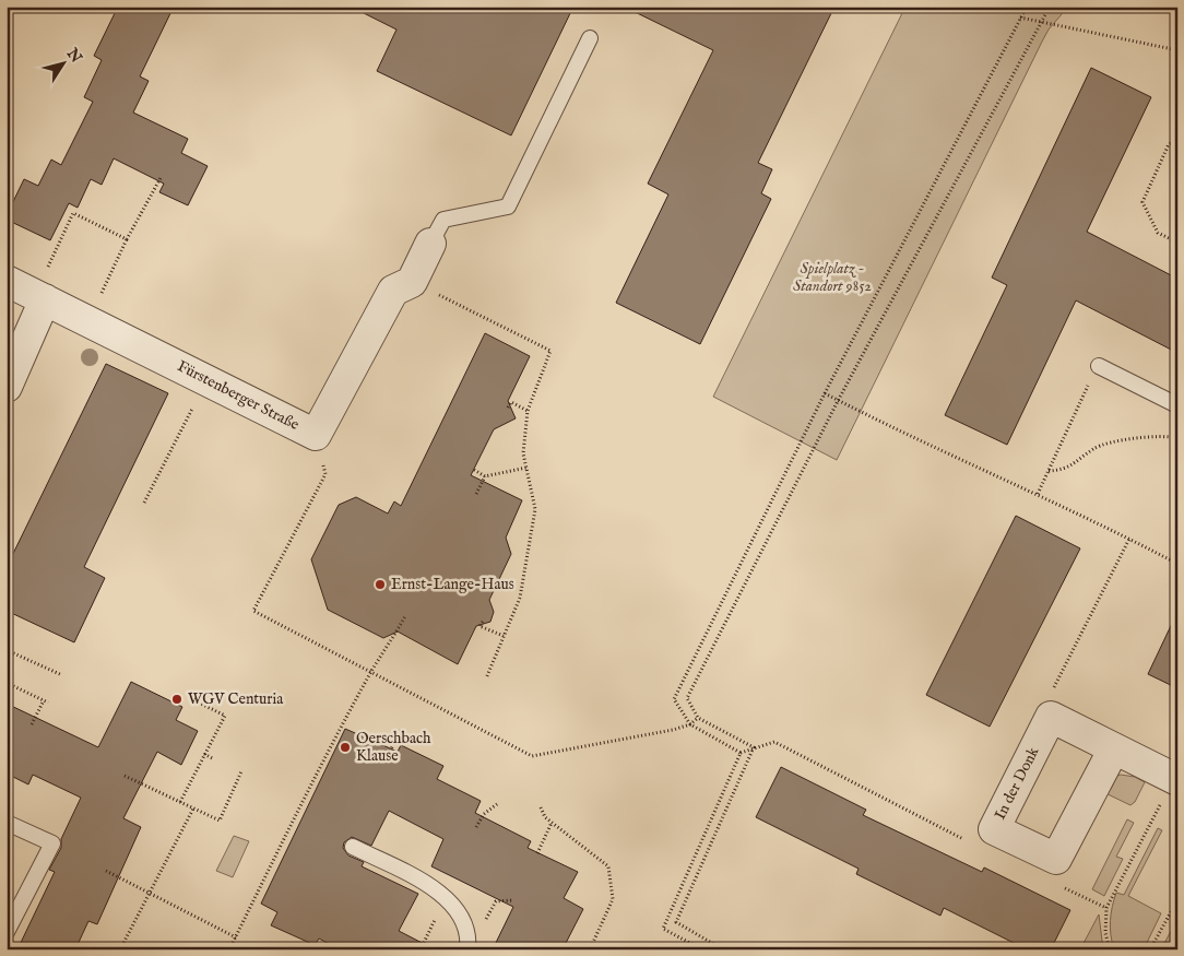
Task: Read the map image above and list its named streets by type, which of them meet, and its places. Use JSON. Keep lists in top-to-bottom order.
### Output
{
  "streets": {
    "street": ["Fürstenberger Straße", "In der Donk"]
  },
  "parks": ["Spielplatz - Standort 9852"],
  "places": ["Ernst-Lange-Haus", "WGV Centuria", "Oerschbach Klause"],
  "north": "top right"
}
